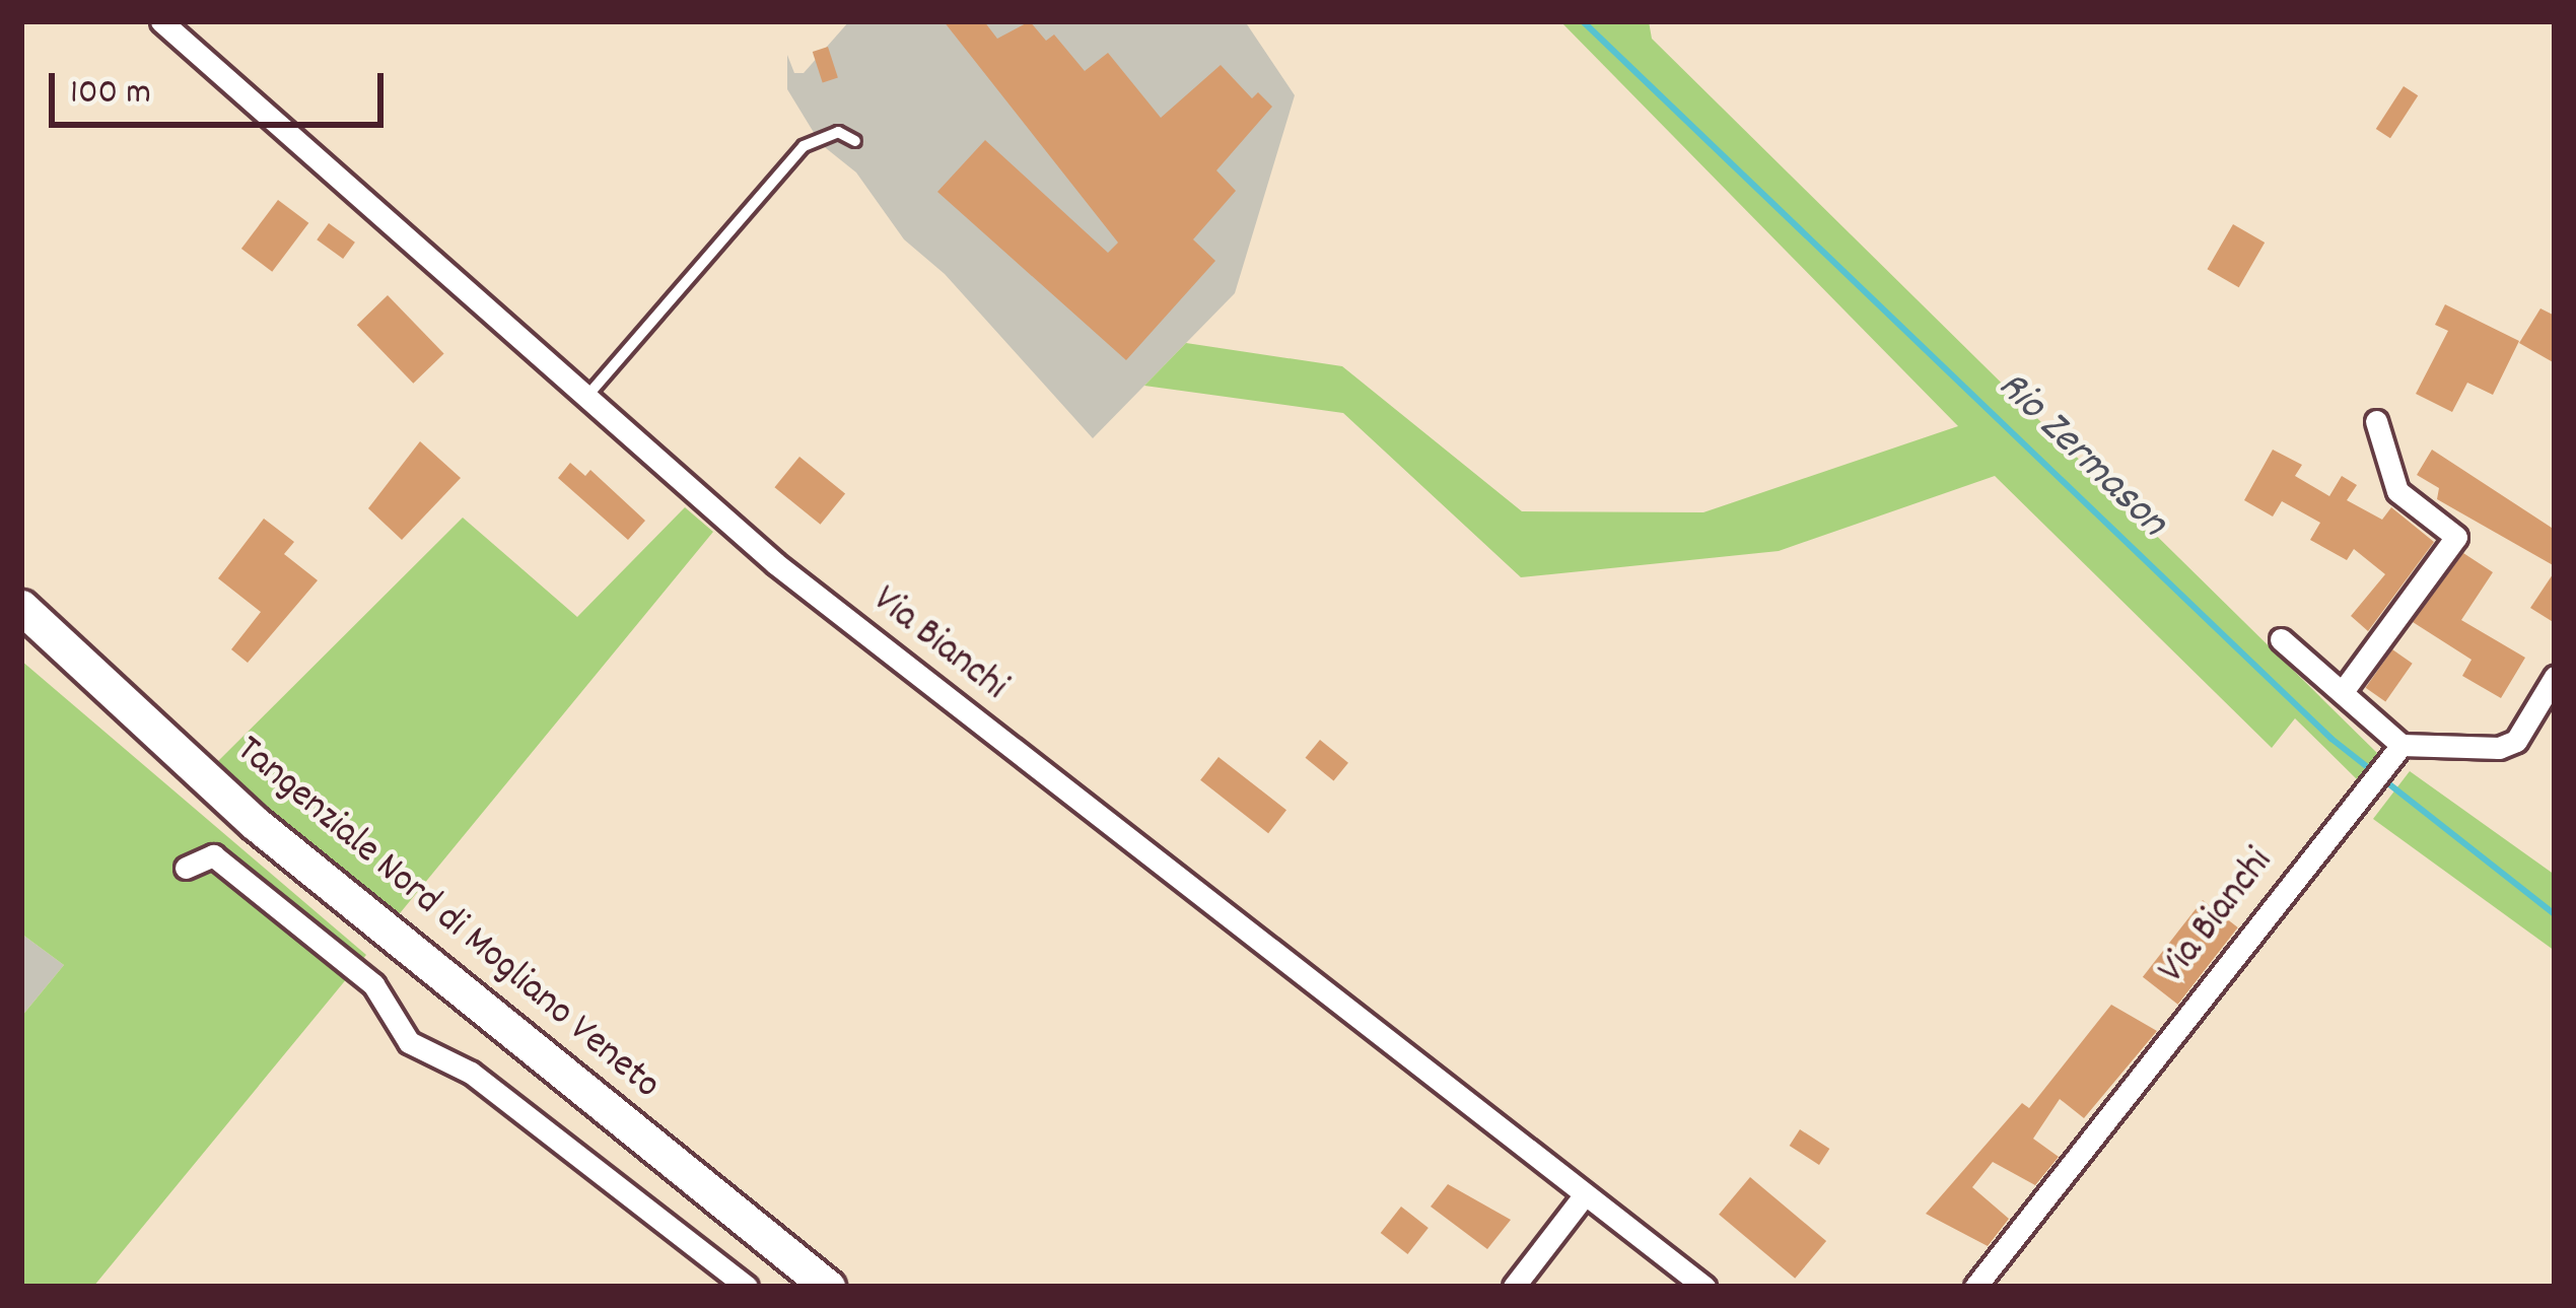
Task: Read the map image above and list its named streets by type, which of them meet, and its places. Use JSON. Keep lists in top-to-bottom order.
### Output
{
  "streets": {
    "main road": ["Tangenziale Nord di Mogliano Veneto"],
    "street": ["Via Bianchi"]
  },
  "water": ["Rio Zermason"],
  "scale_bar": "100 m"
}
